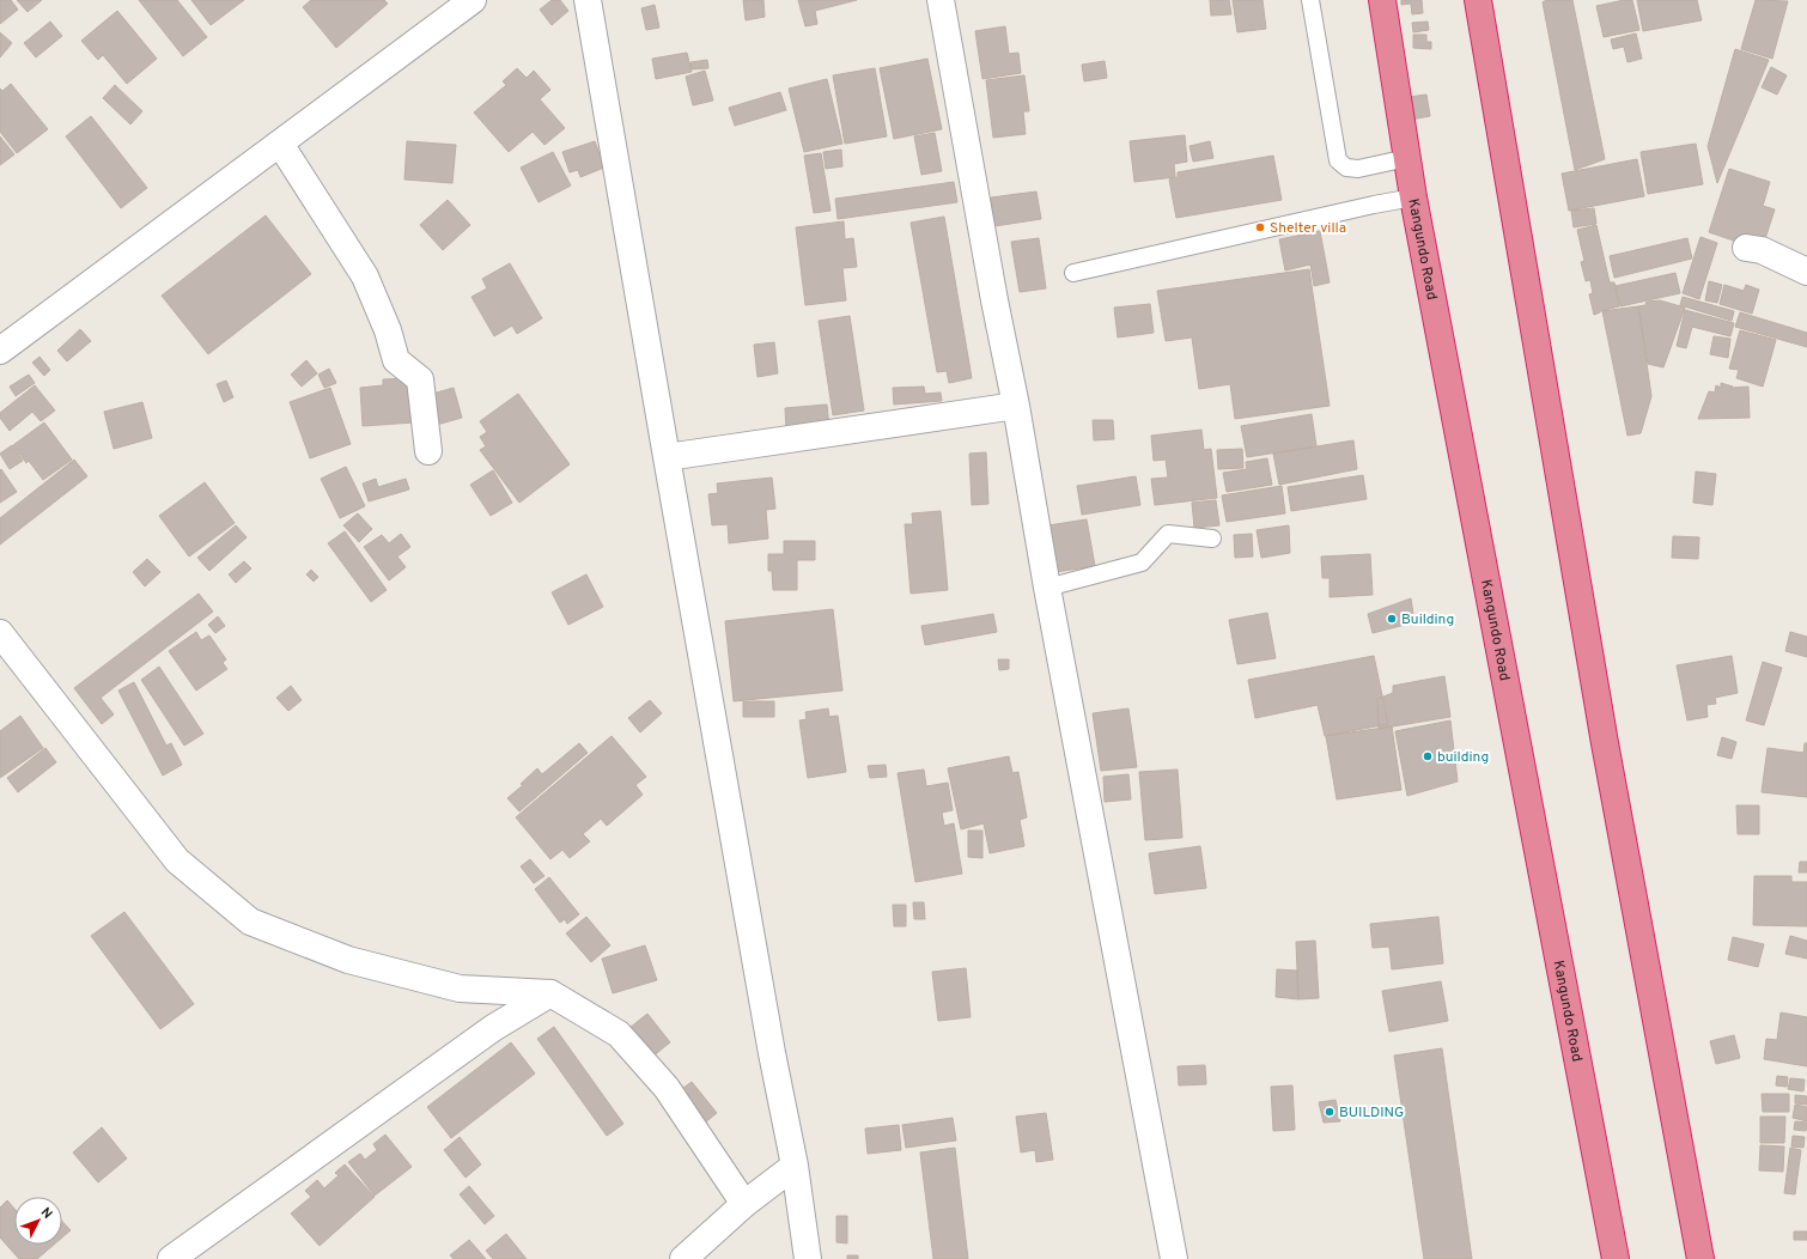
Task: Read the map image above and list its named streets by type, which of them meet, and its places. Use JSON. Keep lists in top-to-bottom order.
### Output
{
  "streets": {
    "highway": ["Kangundo Road"]
  },
  "places": [
    "Shelter villa",
    "Building",
    "building",
    "BUILDING"
  ],
  "north": "top right"
}
